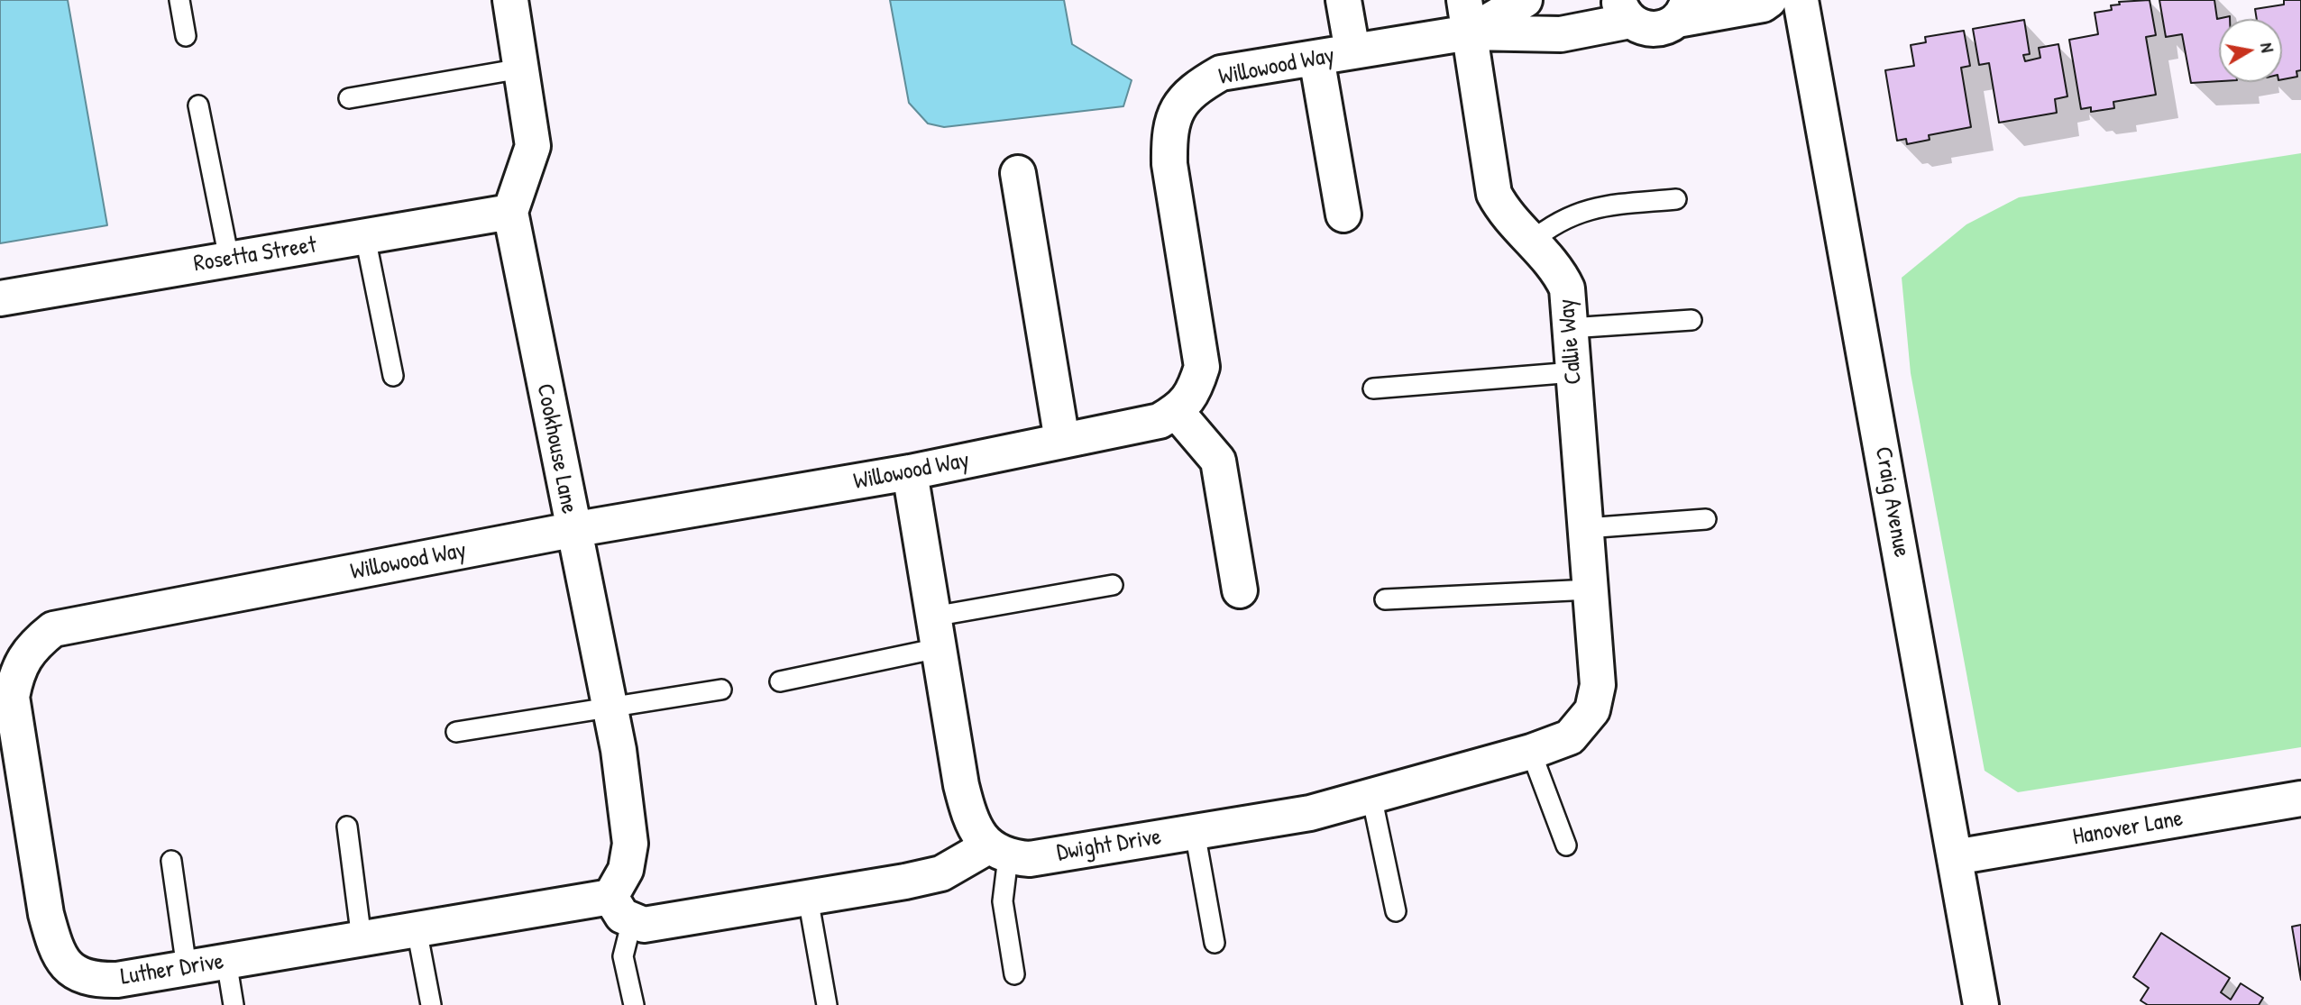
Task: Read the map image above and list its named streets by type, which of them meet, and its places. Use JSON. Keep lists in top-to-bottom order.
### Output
{
  "streets": {
    "street": [
      "Willowood Way",
      "Rosetta Street",
      "Callie Way",
      "Cookhouse Lane",
      "Craig Avenue",
      "Hanover Lane",
      "Dwight Drive",
      "Luther Drive"
    ]
  },
  "crossings": [
    ["Willowood Way", "Callie Way"],
    ["Willowood Way", "Cookhouse Lane"],
    ["Willowood Way", "Luther Drive"],
    ["Rosetta Street", "Cookhouse Lane"],
    ["Callie Way", "Dwight Drive"],
    ["Cookhouse Lane", "Luther Drive"],
    ["Craig Avenue", "Hanover Lane"],
    ["Dwight Drive", "Luther Drive"]
  ],
  "north": "right"
}
